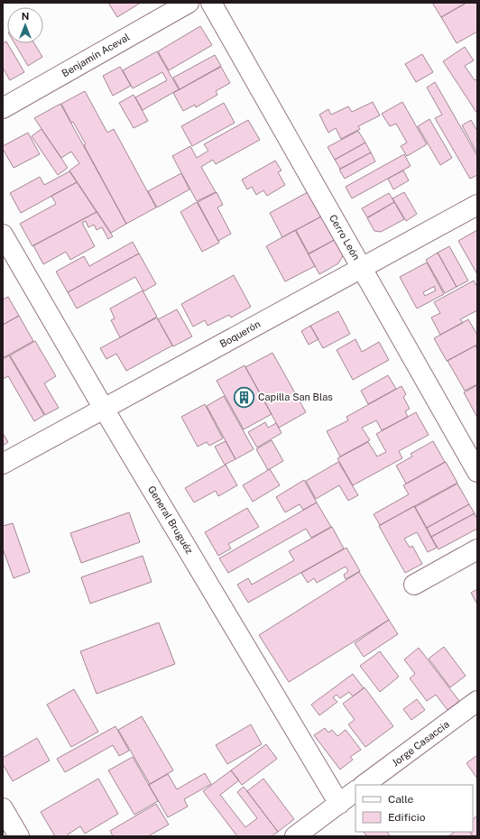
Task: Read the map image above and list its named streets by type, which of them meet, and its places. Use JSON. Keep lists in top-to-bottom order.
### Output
{
  "streets": {
    "street": [
      "Benjamín Aceval",
      "Cerro León",
      "Boquerón",
      "General Bruguéz",
      "Jorge Casaccia"
    ]
  },
  "crossings": [
    ["Cerro León", "Boquerón"],
    ["Boquerón", "General Bruguéz"]
  ],
  "places": {
    "building": ["Capilla San Blas"]
  },
  "legend": ["Calle", "Edificio"],
  "north": "top"
}
